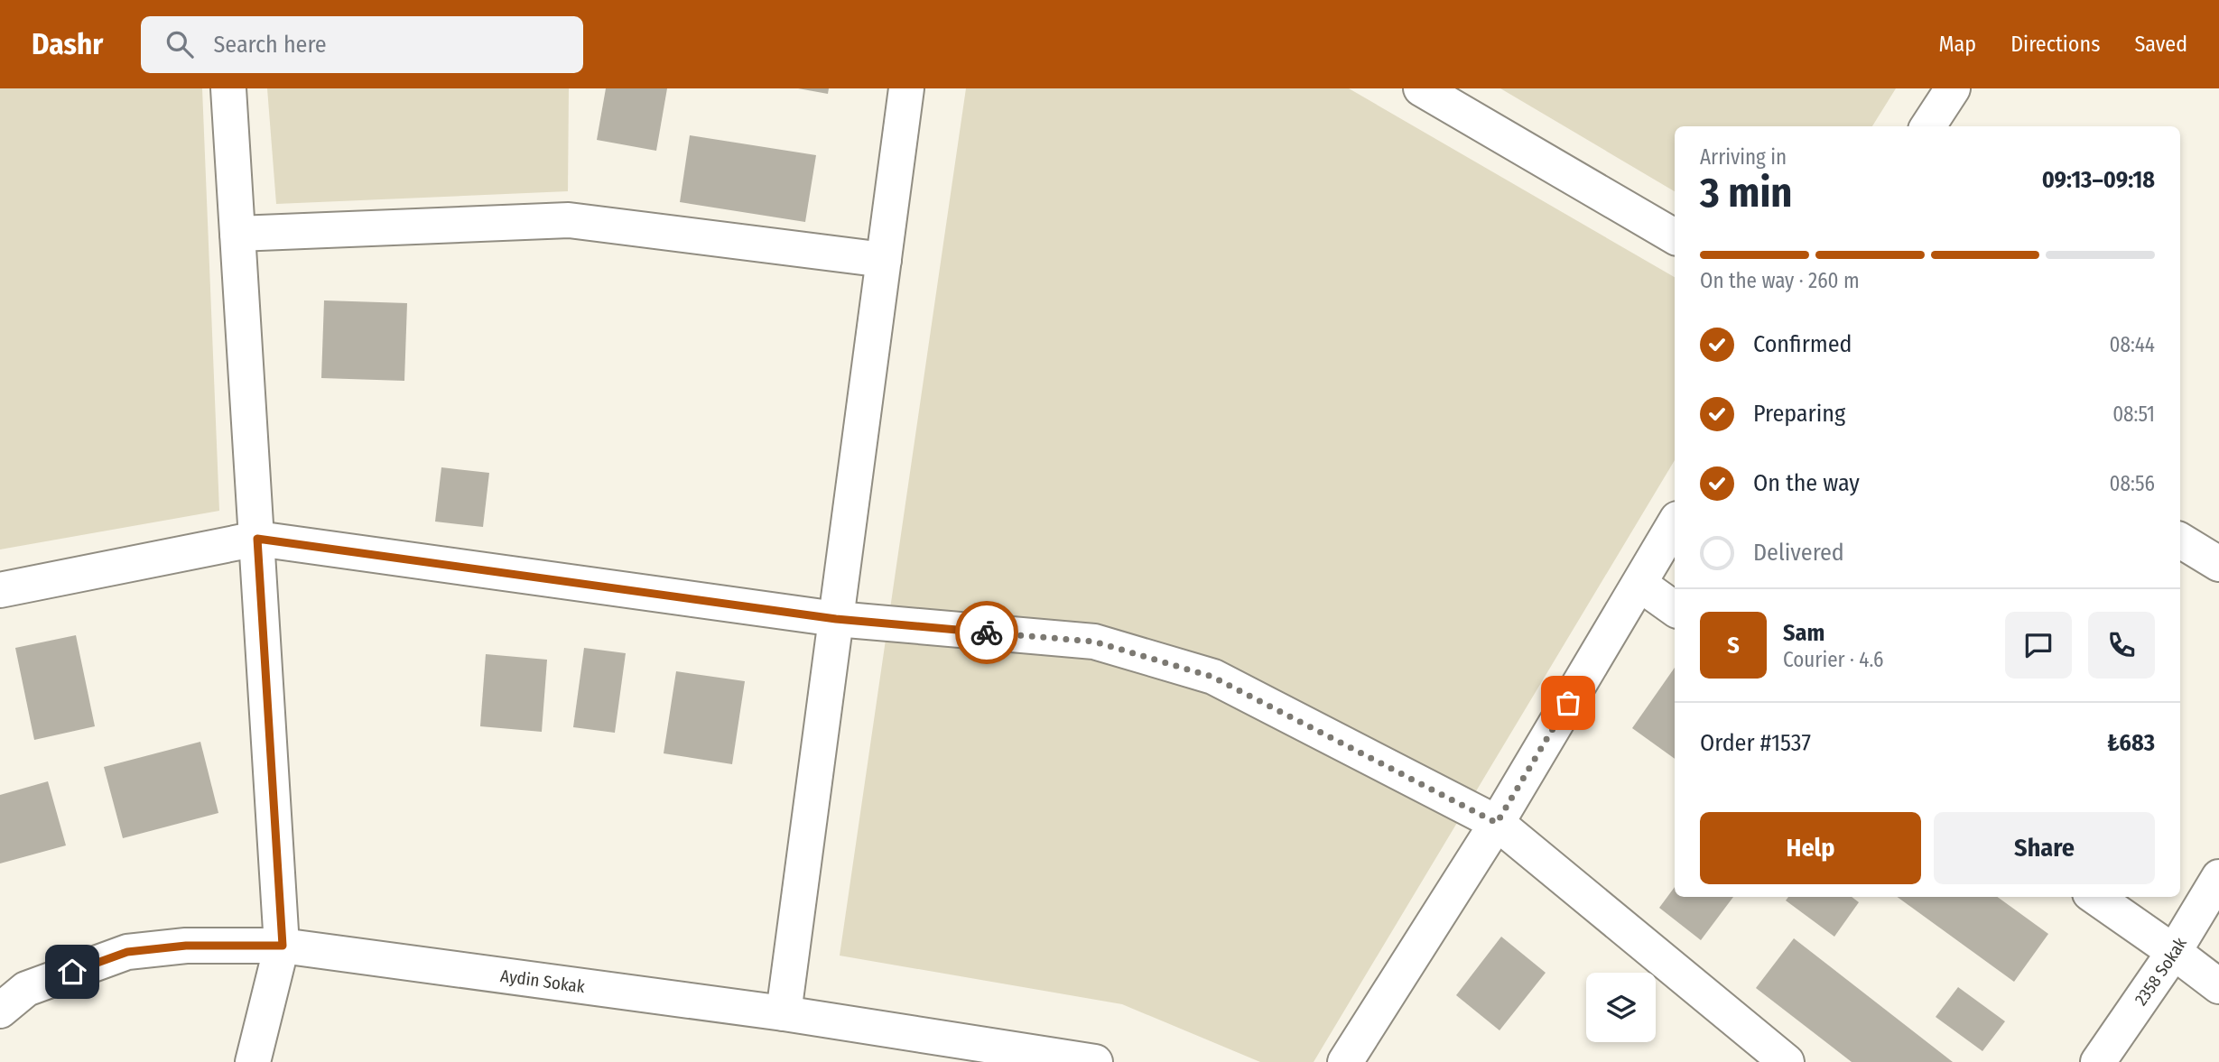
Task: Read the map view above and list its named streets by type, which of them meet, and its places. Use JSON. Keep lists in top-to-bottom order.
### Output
{
  "streets": {
    "street": ["2358 Sokak", "Aydin Sokak"]
  },
  "page": {
    "header": "Dashr",
    "search": "Search here",
    "nav": ["Map", "Directions", "Saved"],
    "heading": ["3 min", "Arriving in", "09:13–09:18"],
    "panel": [
      "Sam",
      "Courier · 4.6",
      "Order #1537",
      "₺683"
    ],
    "bar": "On the way · 260 m",
    "list": [
      ["Confirmed", "08:44"],
      ["Preparing", "08:51"],
      ["On the way", "08:56"],
      "Delivered"
    ],
    "round": "S",
    "buttons": ["Help", "Share"]
  }
}
